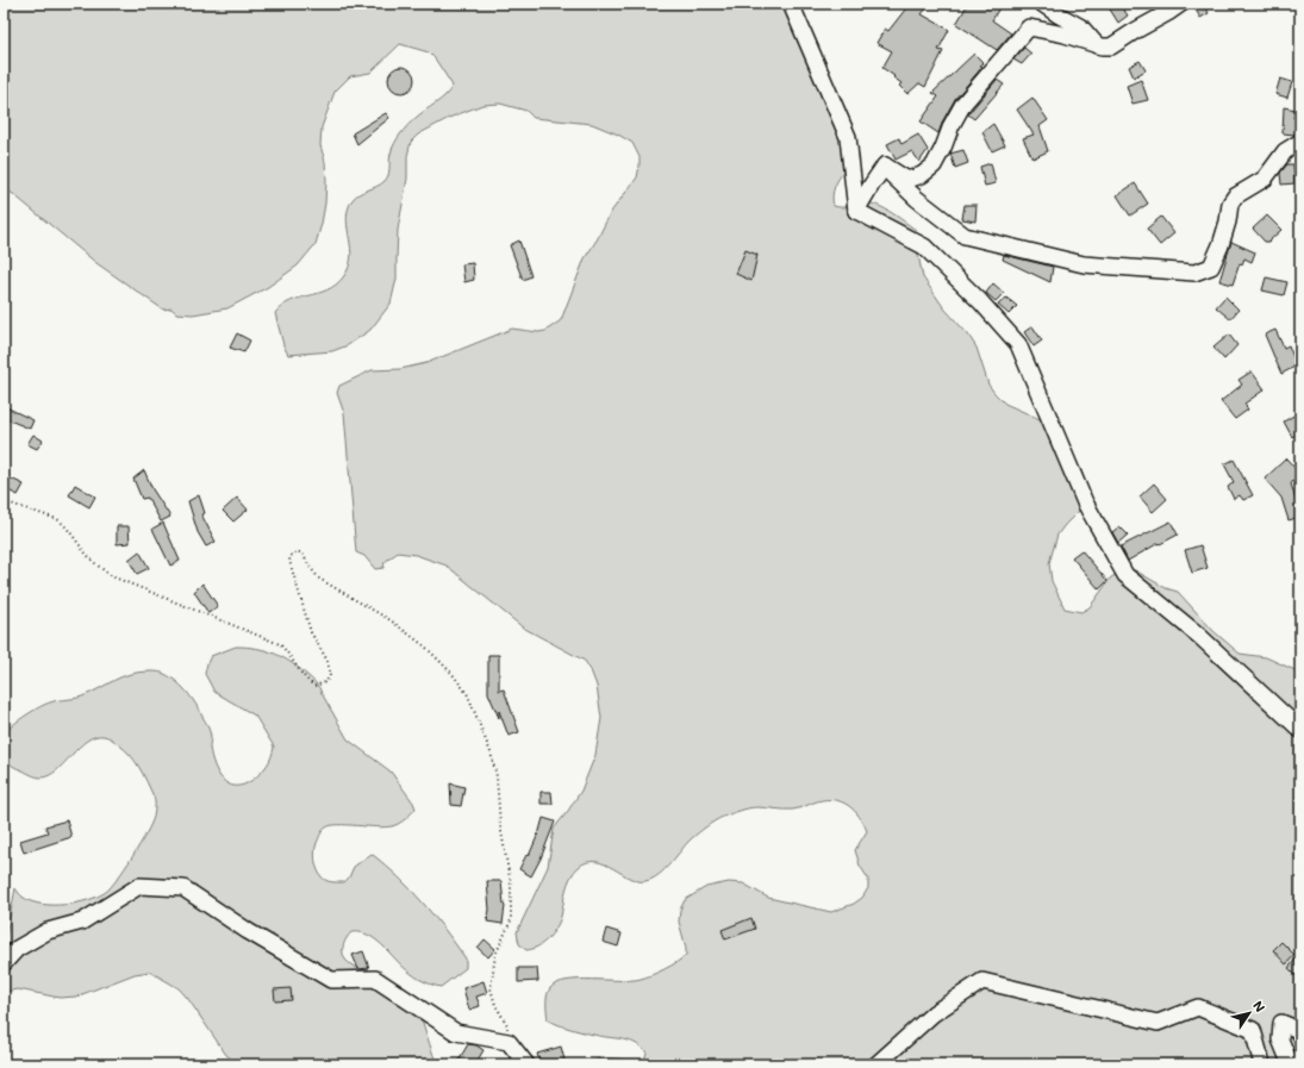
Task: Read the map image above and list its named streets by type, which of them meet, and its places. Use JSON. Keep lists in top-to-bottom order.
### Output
{
  "north": "top right"
}
